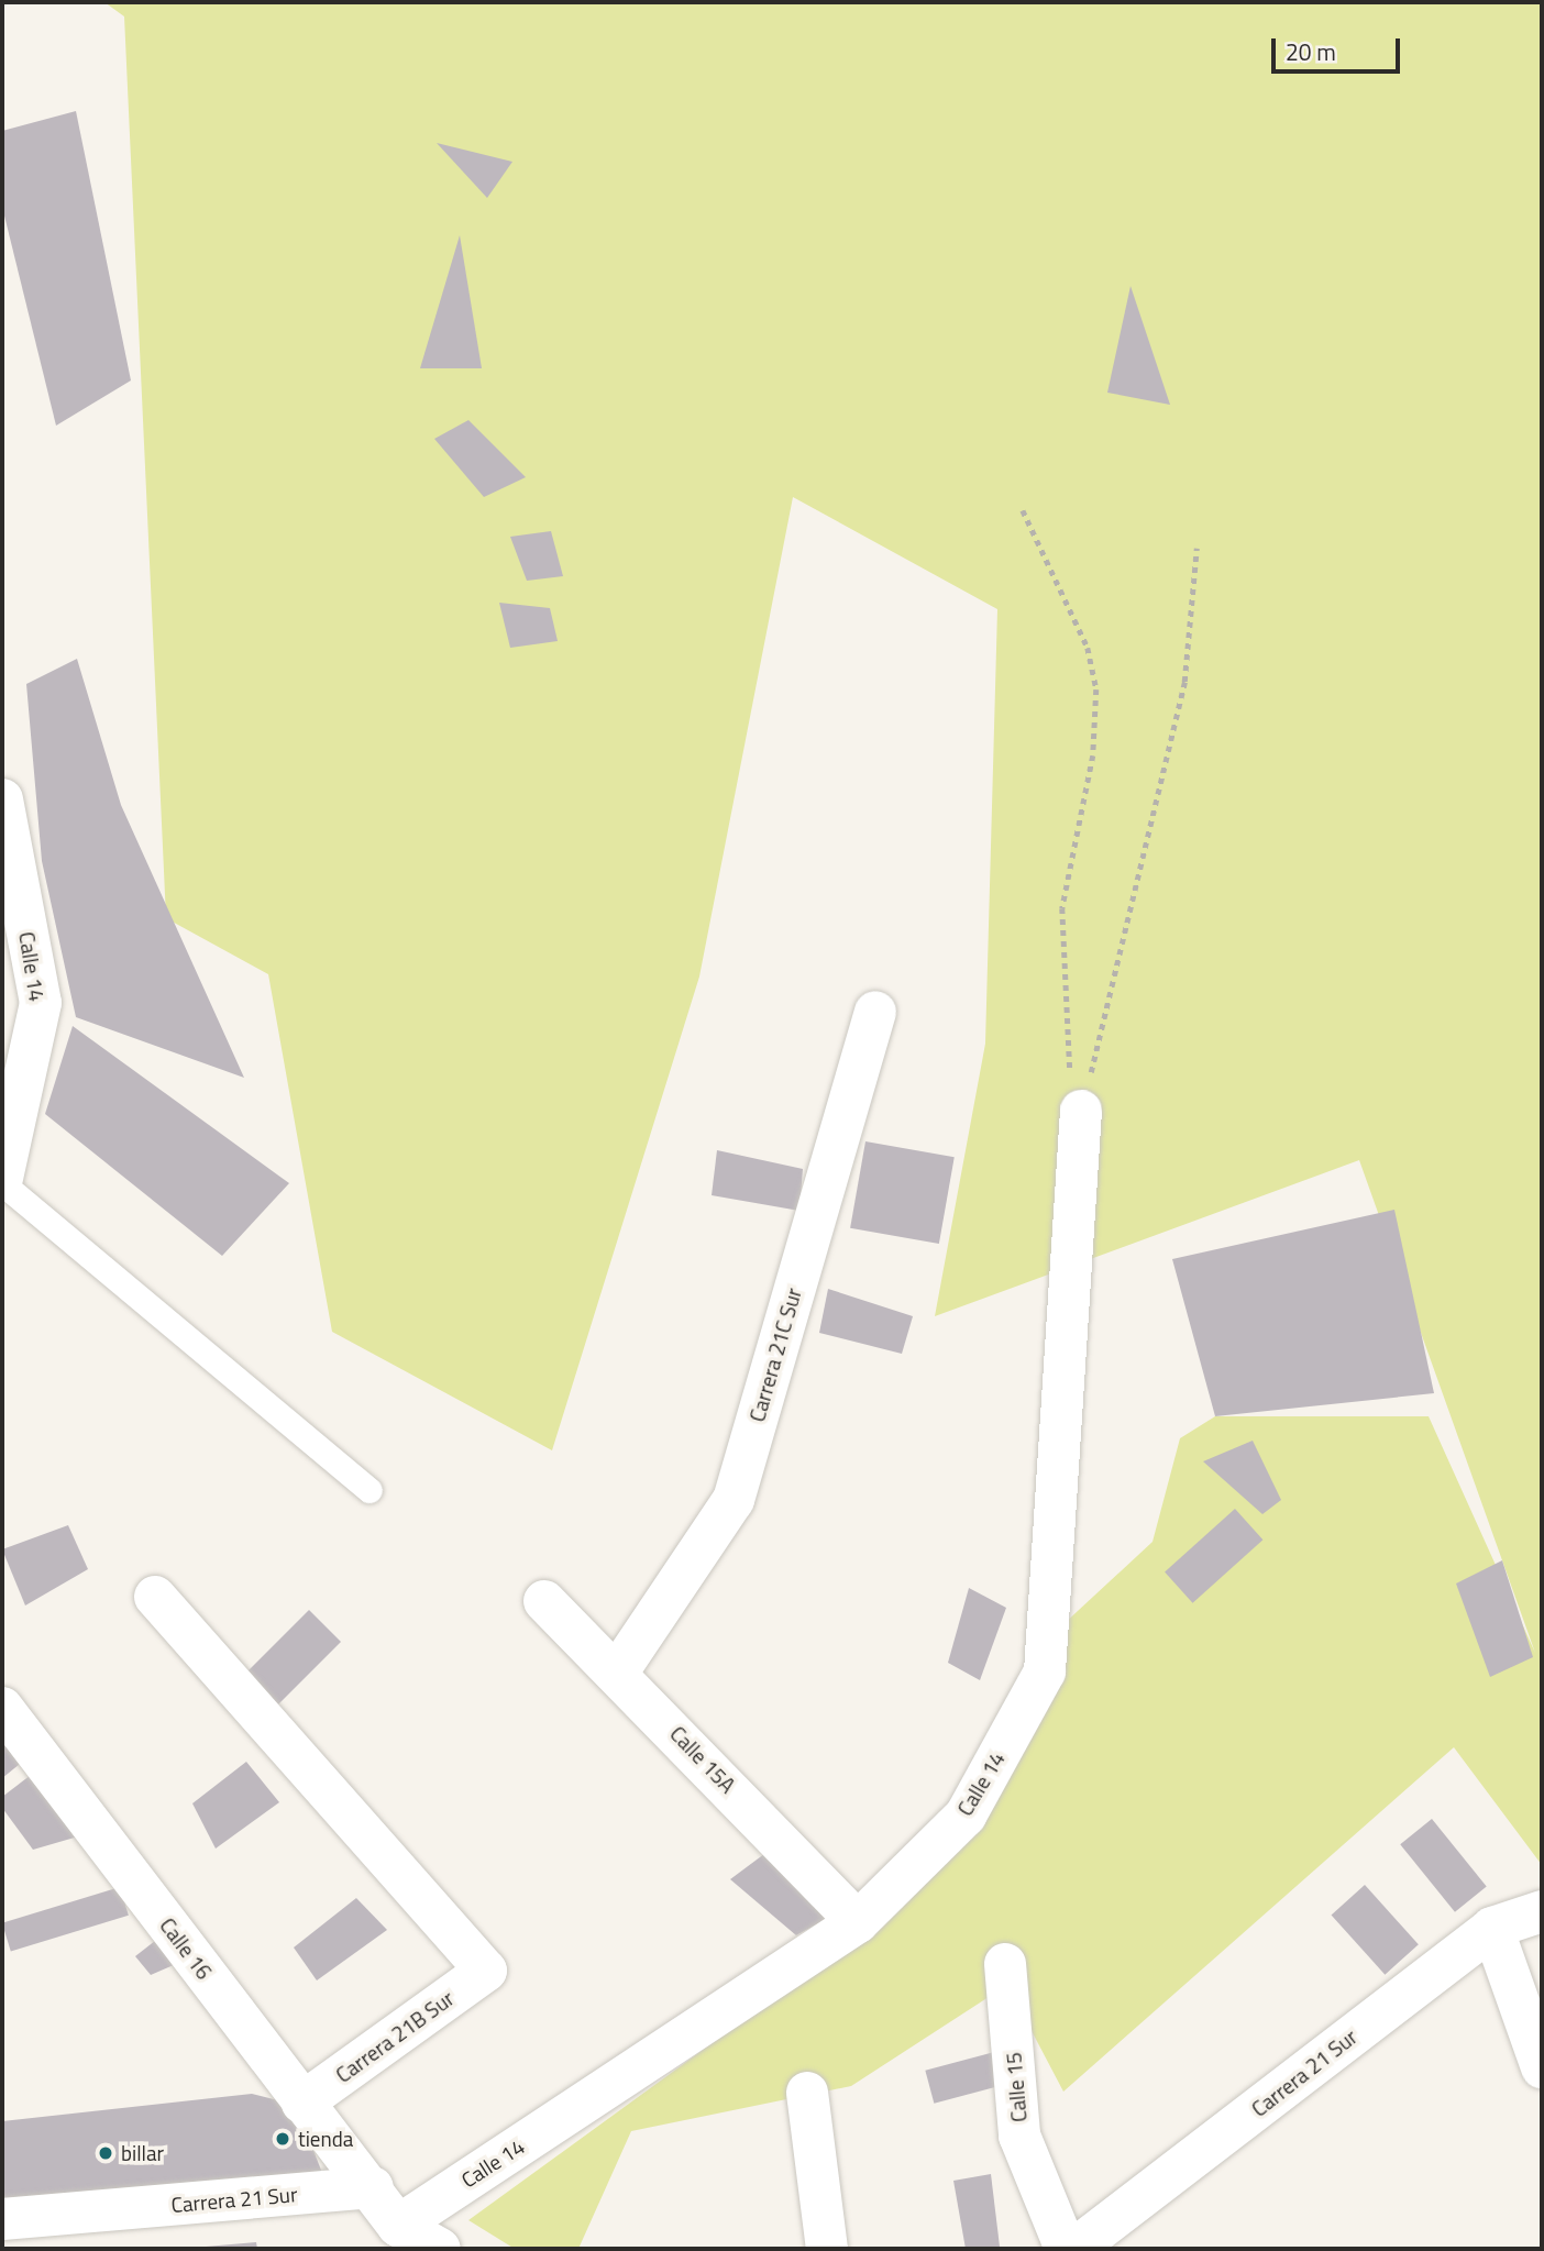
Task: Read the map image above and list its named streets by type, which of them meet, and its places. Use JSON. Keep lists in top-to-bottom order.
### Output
{
  "streets": {
    "street": [
      "Calle 14",
      "Carrera 21C Sur",
      "Calle 15A",
      "Calle 16",
      "Carrera 21B Sur",
      "Carrera 21 Sur",
      "Calle 15"
    ]
  },
  "crossings": [
    ["Calle 14", "Calle 15A"],
    ["Carrera 21C Sur", "Calle 15A"],
    ["Calle 16", "Carrera 21B Sur"],
    ["Calle 16", "Carrera 21 Sur"]
  ],
  "places": ["tienda", "billar"],
  "scale_bar": "20 m"
}
